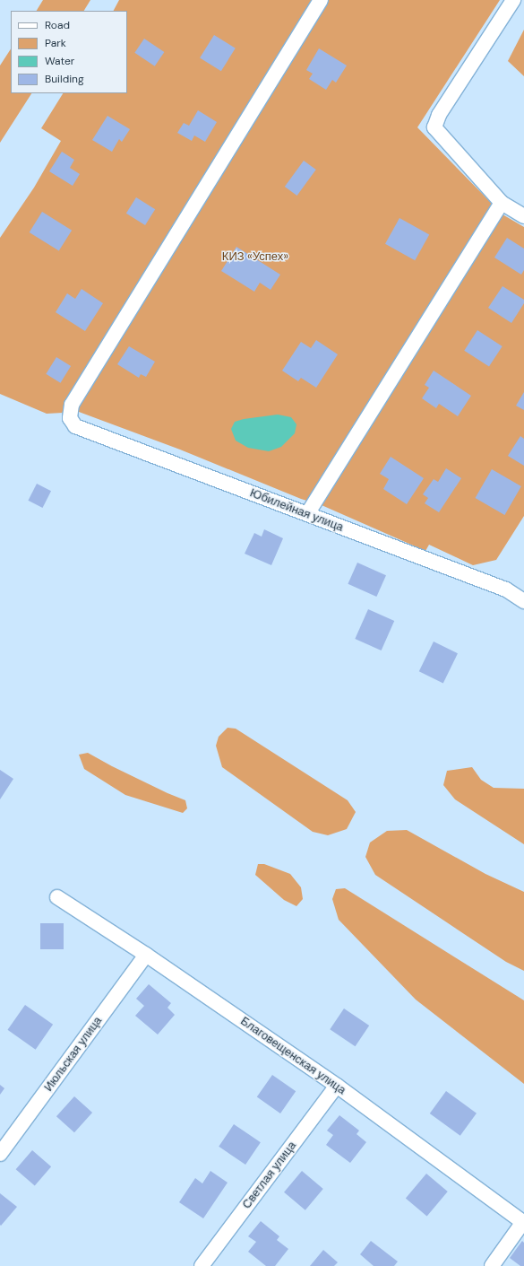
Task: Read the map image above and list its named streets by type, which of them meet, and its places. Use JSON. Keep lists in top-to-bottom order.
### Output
{
  "streets": {
    "street": [
      "Юбилейная улица",
      "Июльская улица",
      "Благовещенская улица",
      "Светлая улица"
    ]
  },
  "crossings": [
    ["Июльская улица", "Благовещенская улица"],
    ["Благовещенская улица", "Светлая улица"]
  ],
  "parks": ["КИЗ «Успех»"],
  "legend": [
    "Road",
    "Park",
    "Water",
    "Building"
  ]
}
